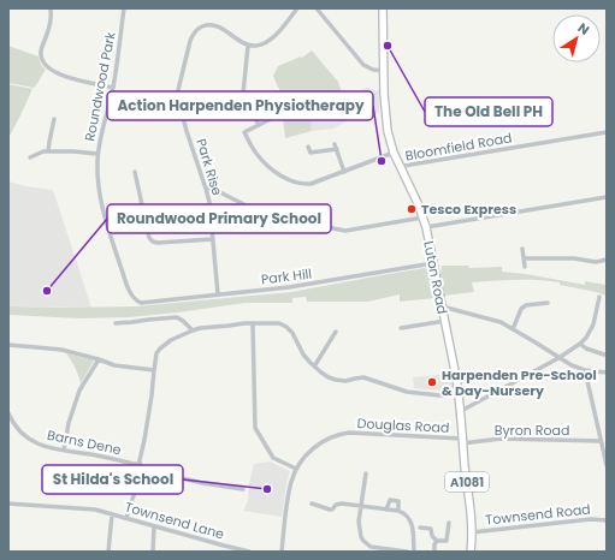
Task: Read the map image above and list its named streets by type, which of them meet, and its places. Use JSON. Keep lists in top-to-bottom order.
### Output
{
  "streets": {
    "main road": ["Luton Road", "A1081"],
    "street": [
      "Roundwood Park",
      "Bloomfield Road",
      "Park Rise",
      "Park Hill",
      "Douglas Road",
      "Byron Road",
      "Barns Dene",
      "Townsend Road",
      "Townsend Lane"
    ]
  },
  "crossings": [
    ["Roundwood Park", "Park Hill"],
    ["Bloomfield Road", "Luton Road"],
    ["Park Rise", "Park Hill"],
    ["Park Hill", "Luton Road"],
    ["Luton Road", "Douglas Road"],
    ["Luton Road", "Byron Road"],
    ["Luton Road", "Townsend Road"],
    ["Douglas Road", "Byron Road"]
  ],
  "places": [
    "The Old Bell PH",
    "Action Harpenden Physiotherapy",
    "Tesco Express",
    "Roundwood Primary School",
    "Harpenden Pre-School & Day-Nursery",
    "St Hilda's School"
  ],
  "north": "top right"
}
